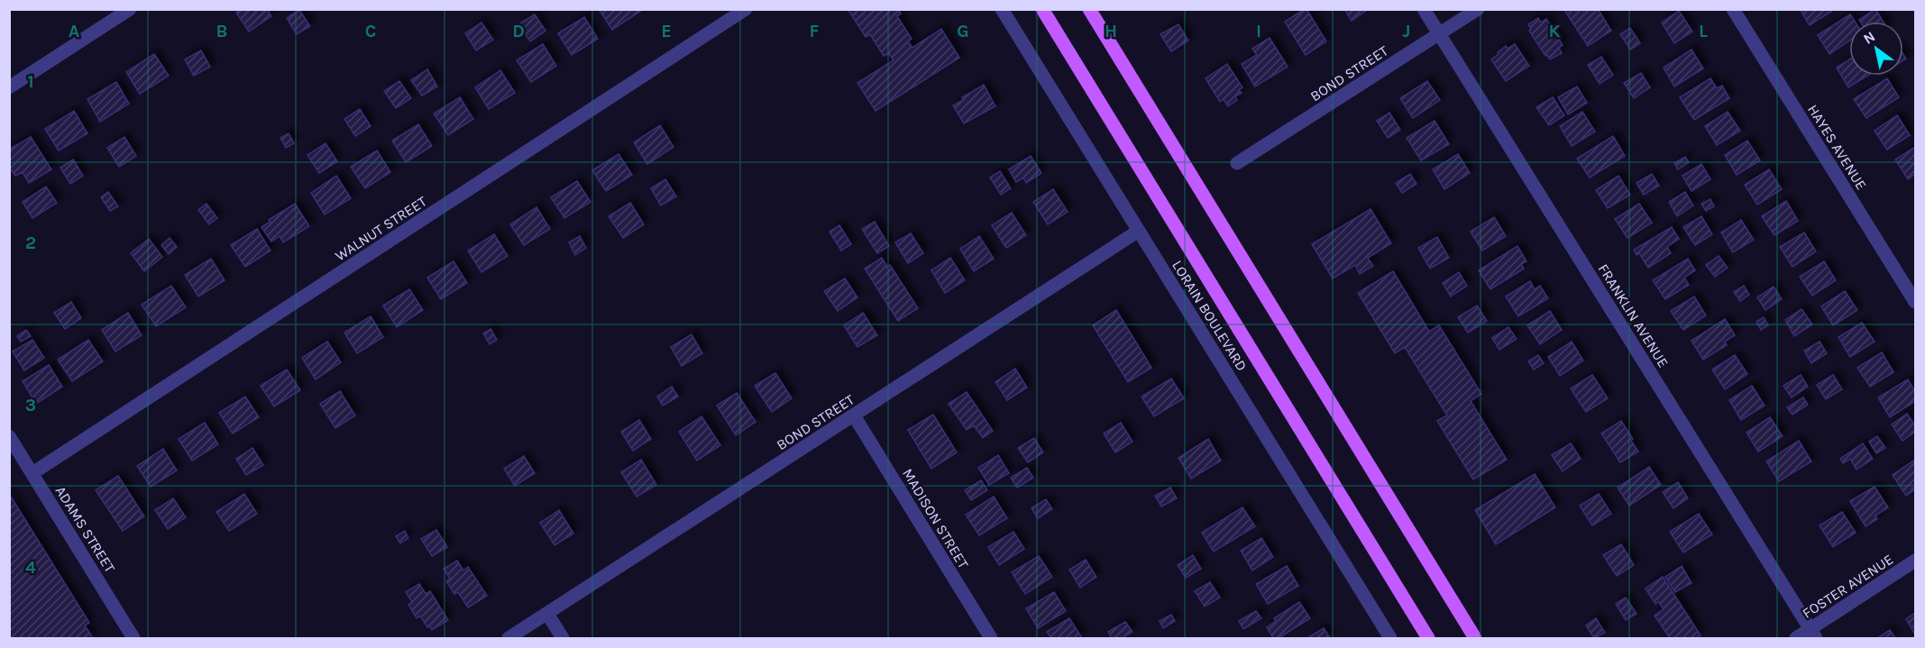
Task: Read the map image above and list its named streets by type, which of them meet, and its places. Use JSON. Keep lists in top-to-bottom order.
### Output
{
  "streets": {
    "main road": ["LORAIN BOULEVARD"],
    "street": [
      "BOND STREET",
      "HAYES AVENUE",
      "WALNUT STREET",
      "FRANKLIN AVENUE",
      "MADISON STREET",
      "ADAMS STREET",
      "FOSTER AVENUE"
    ]
  },
  "crossings": [
    ["BOND STREET", "LORAIN BOULEVARD"],
    ["BOND STREET", "FRANKLIN AVENUE"],
    ["BOND STREET", "MADISON STREET"],
    ["WALNUT STREET", "ADAMS STREET"],
    ["FRANKLIN AVENUE", "FOSTER AVENUE"]
  ],
  "north": "top left",
  "grid": {
    "columns": [
      "A",
      "B",
      "C",
      "D",
      "E",
      "F",
      "G",
      "H",
      "I",
      "J",
      "K",
      "L"
    ],
    "rows": [
      "1",
      "2",
      "3",
      "4"
    ]
  }
}
